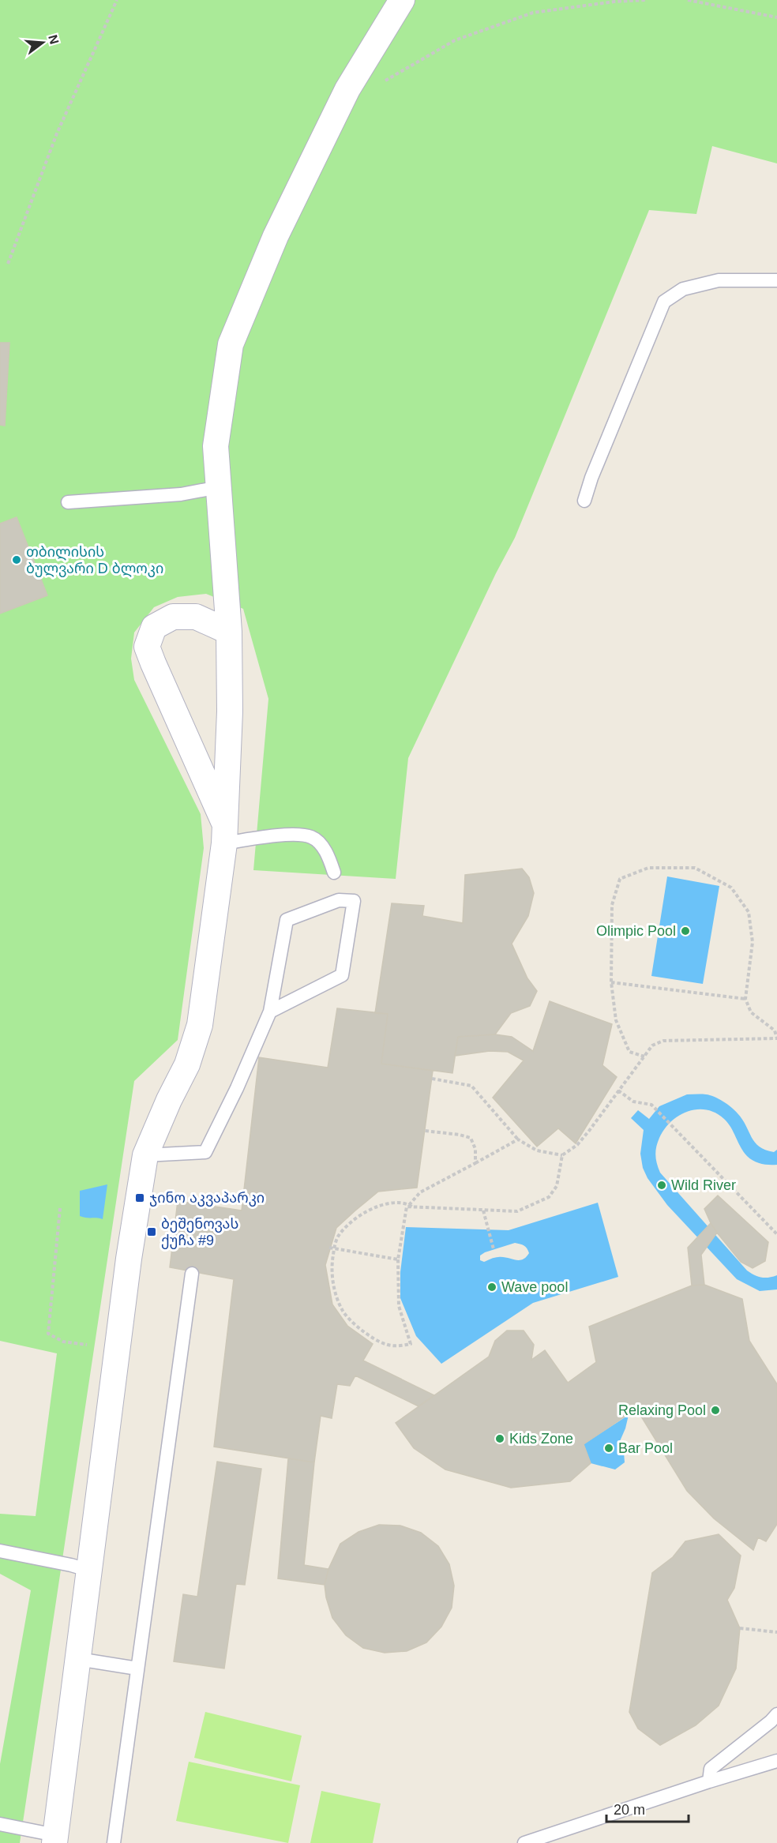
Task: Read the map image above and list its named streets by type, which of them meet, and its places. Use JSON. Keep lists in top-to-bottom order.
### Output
{
  "places": {
    "other": [
      "თბილისის ბულვარი D ბლოკი",
      "Olimpic Pool",
      "Wild River",
      "Wave pool",
      "Relaxing Pool",
      "Kids Zone",
      "Bar Pool"
    ],
    "transit": ["ჯინო აკვაპარკი", "ბეშენოვას ქუჩა #9"]
  },
  "scale_bar": "20 m",
  "north": "right"
}
